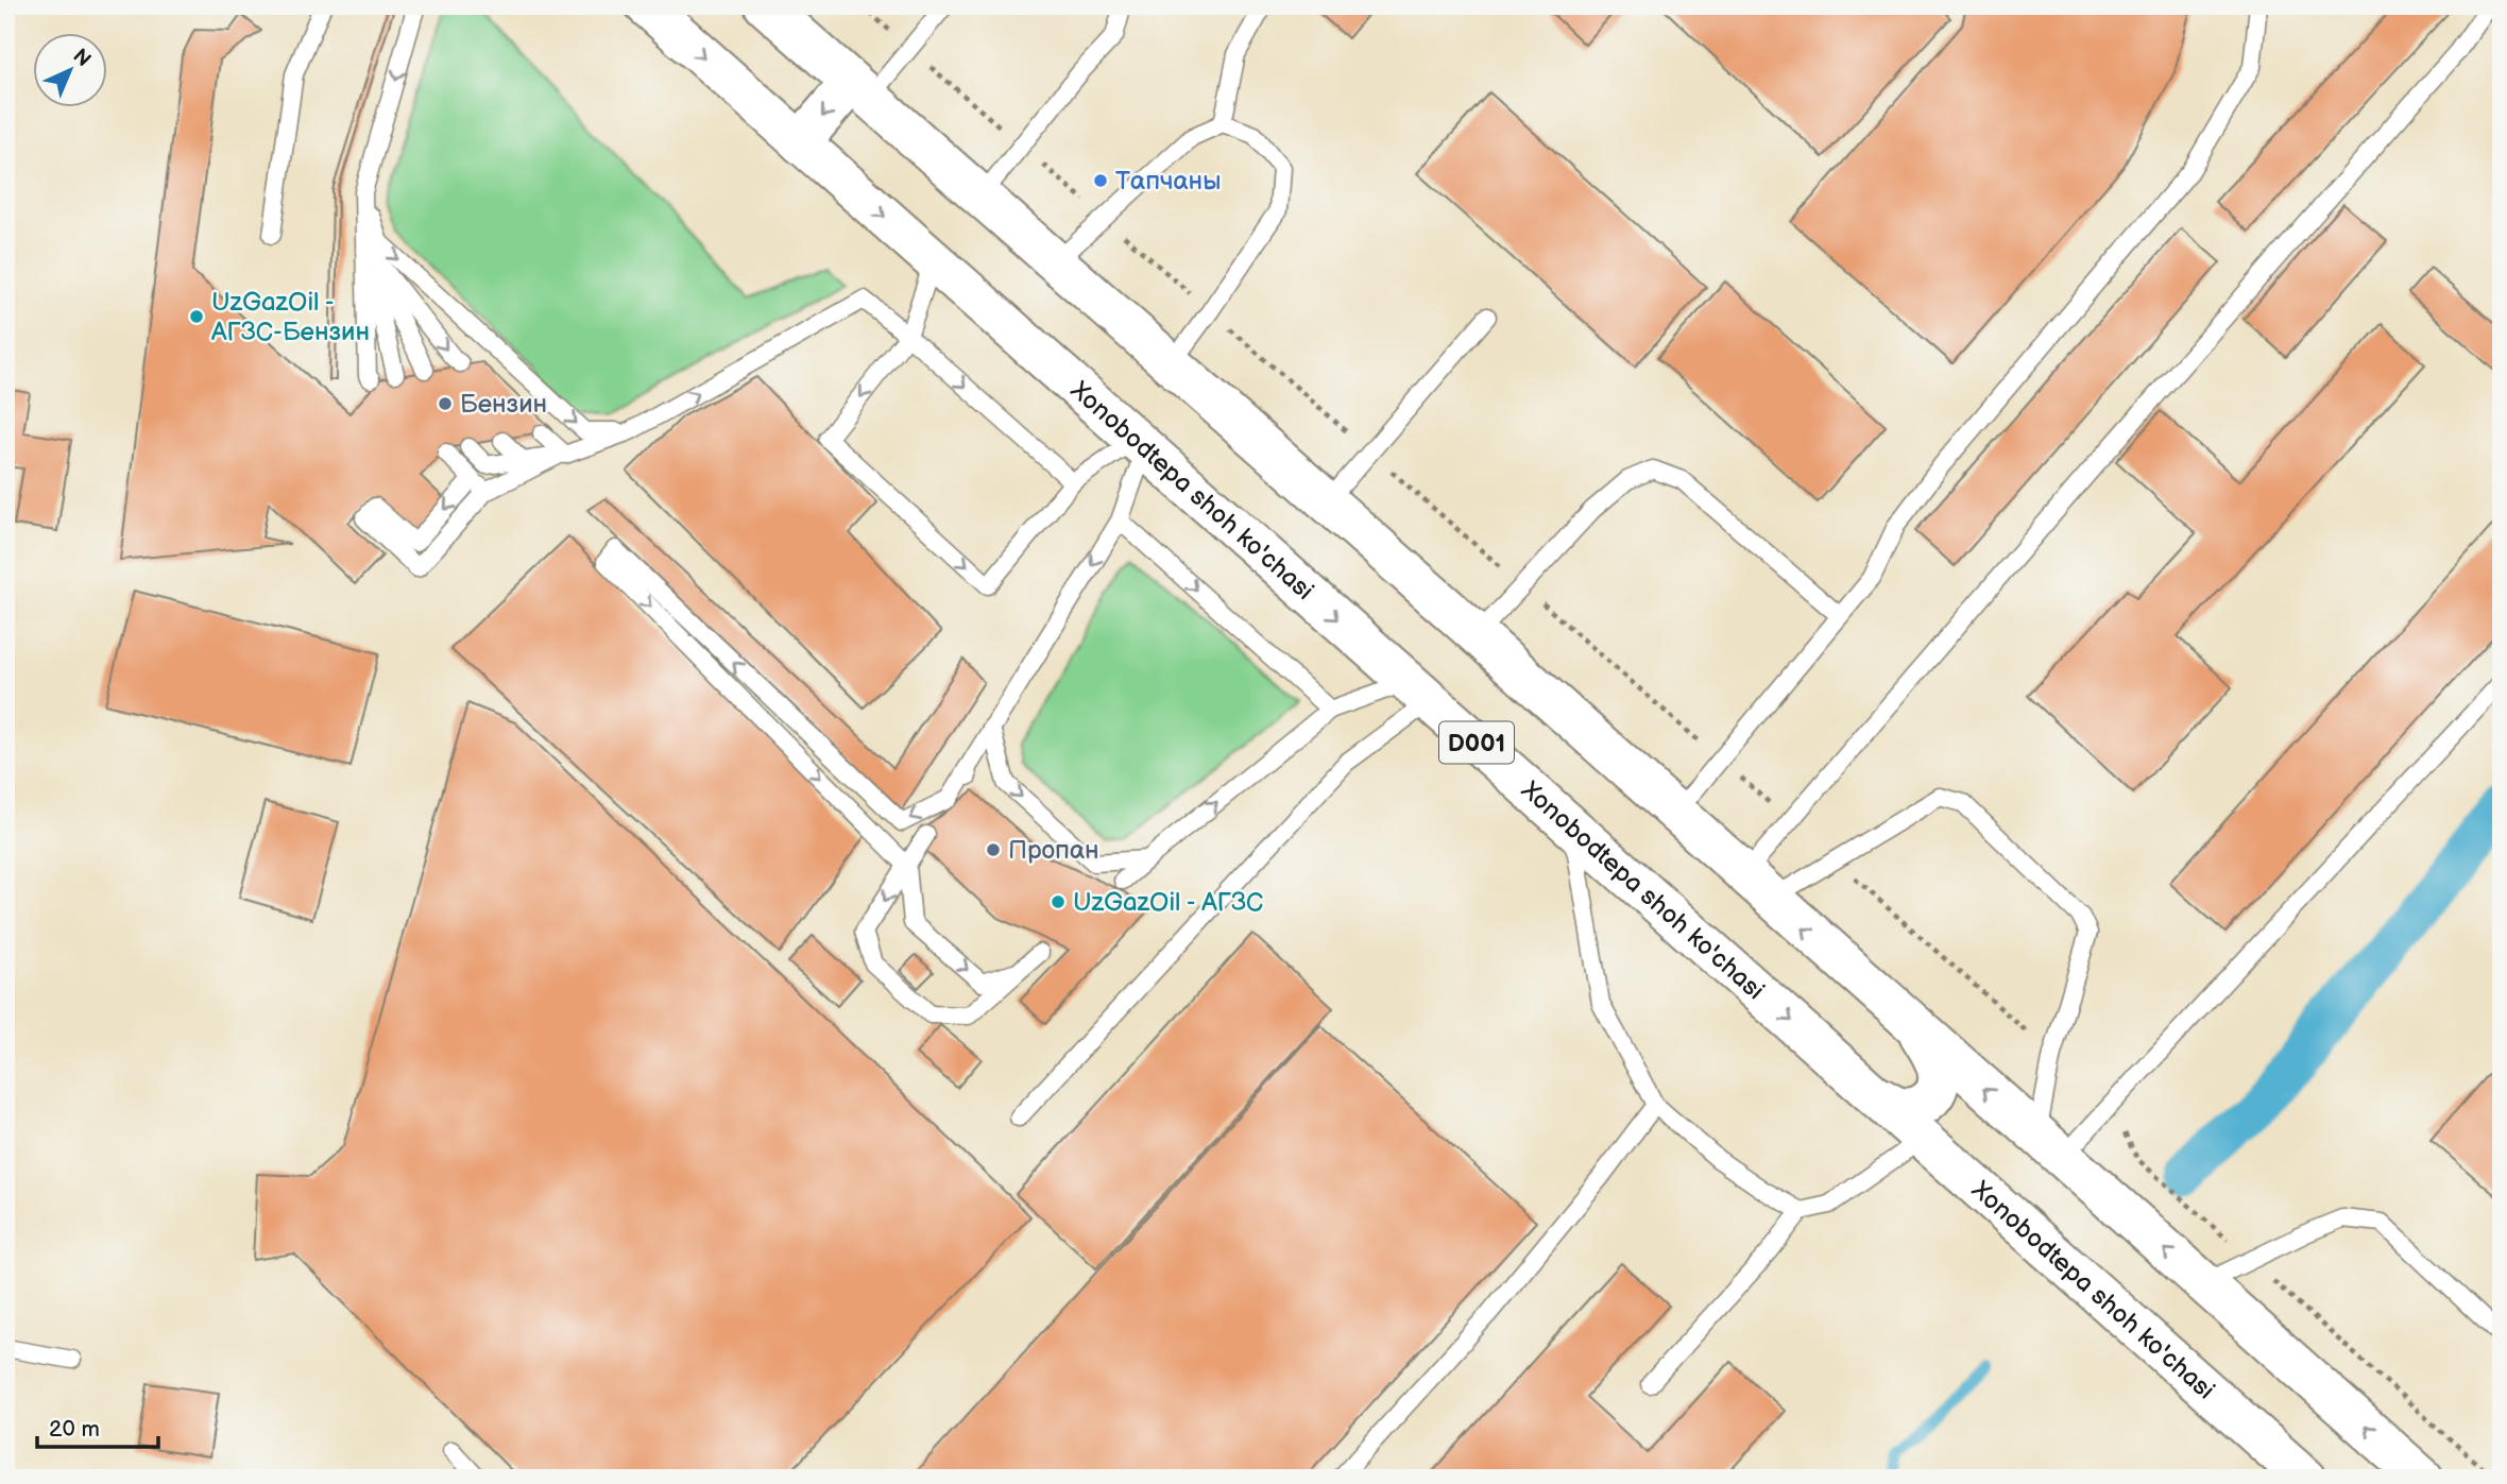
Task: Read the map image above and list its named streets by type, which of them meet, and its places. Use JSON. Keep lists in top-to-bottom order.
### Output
{
  "streets": {
    "highway": ["Xonobodtepa shoh ko'chasi", "D001"]
  },
  "places": [
    "Тапчаны",
    "UzGazOil - АГЗС-Бензин",
    "Бензин",
    "Пропан",
    "UzGazOil - АГЗС"
  ],
  "scale_bar": "20 m",
  "north": "top right"
}
